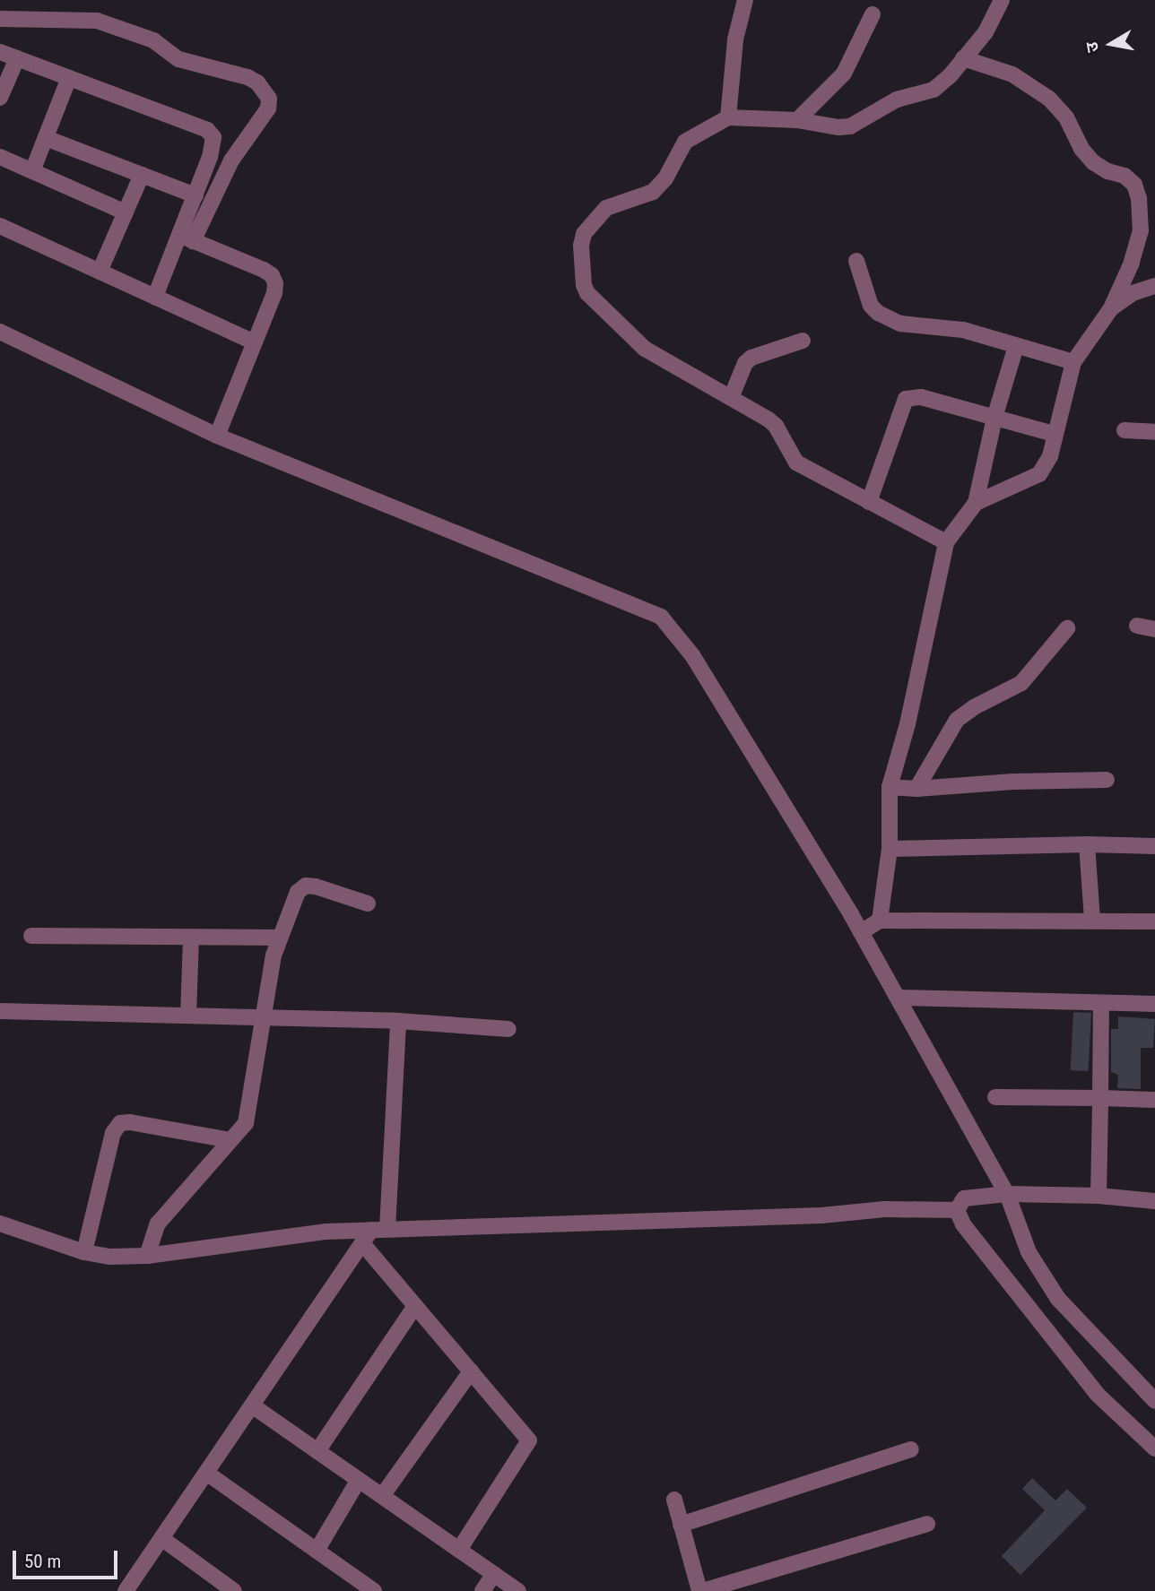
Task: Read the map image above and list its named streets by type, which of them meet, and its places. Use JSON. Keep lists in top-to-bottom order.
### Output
{
  "scale_bar": "50 m",
  "north": "left"
}
